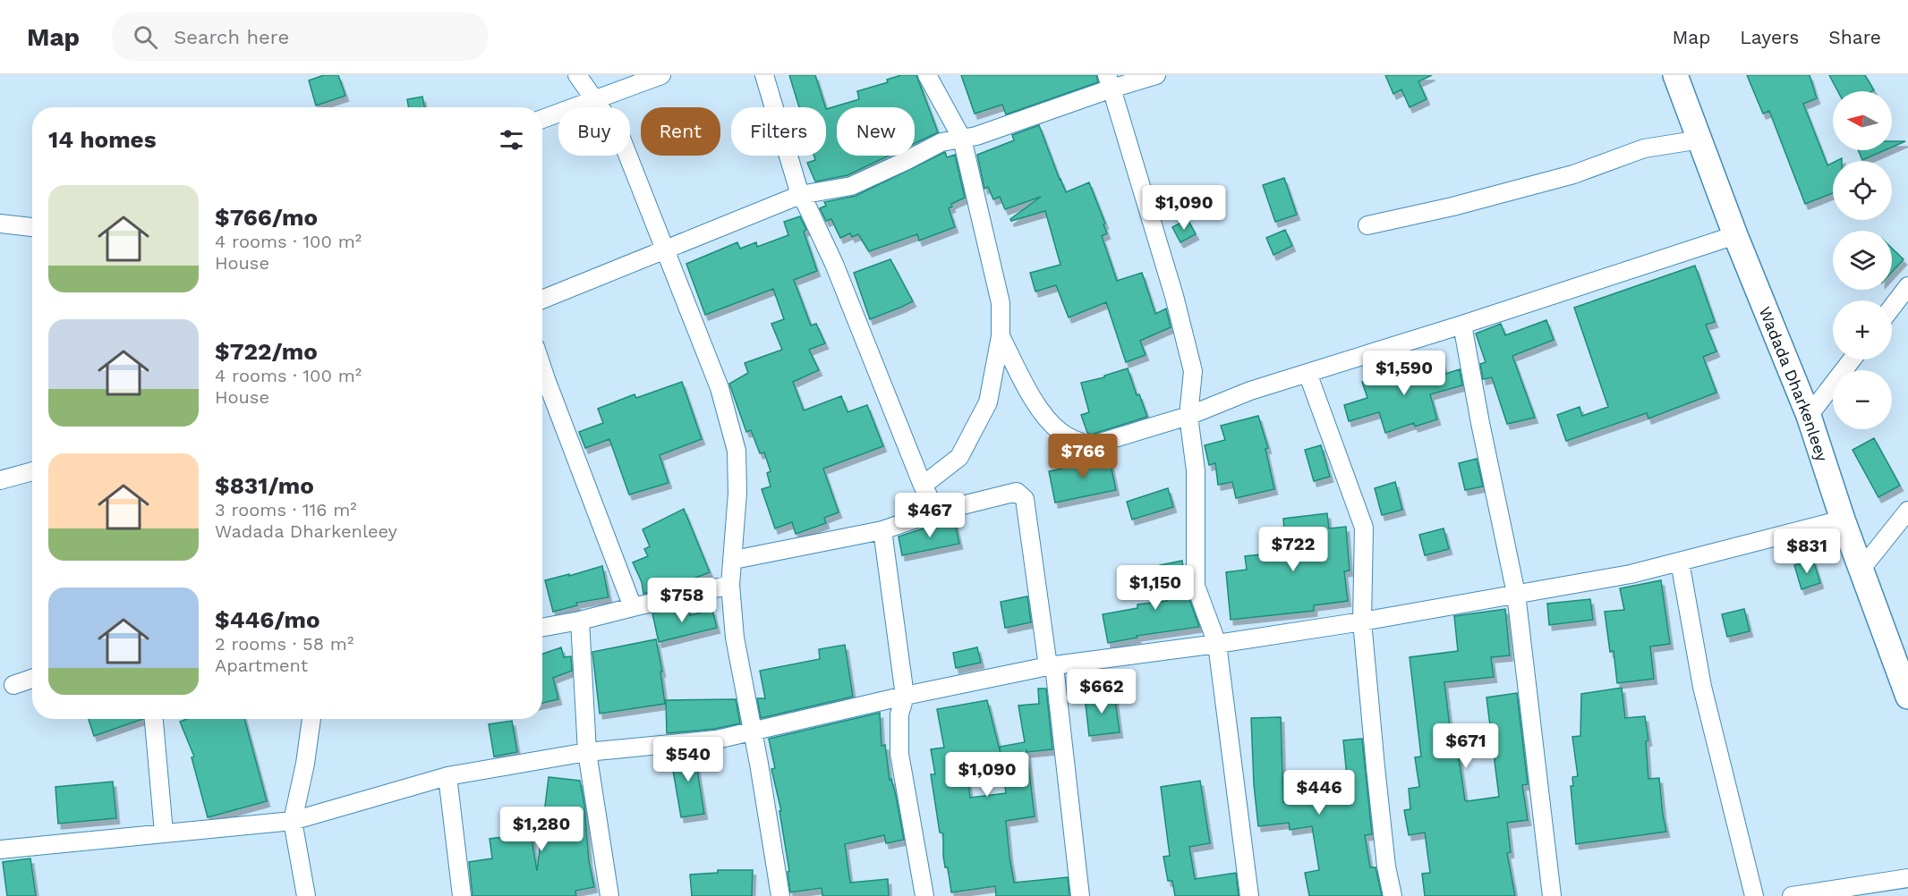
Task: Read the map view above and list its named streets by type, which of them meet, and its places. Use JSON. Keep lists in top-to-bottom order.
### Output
{
  "streets": {
    "main road": ["Wadada Dharkenleey"]
  },
  "north": "left",
  "page": {
    "header": "Map",
    "search": "Search here",
    "nav": ["Map", "Layers", "Share"],
    "map_buttons": ["+", "−"],
    "chip": [
      "Buy",
      "Rent",
      "Filters",
      "New"
    ],
    "heading": "14 homes",
    "list": [
      {
        "name": "$766/mo",
        "note": "4 rooms · 100 m² · House"
      },
      {
        "name": "$722/mo",
        "note": "4 rooms · 100 m² · House"
      },
      {
        "name": "$831/mo",
        "note": "3 rooms · 116 m² · Wadada Dharkenleey"
      },
      {
        "name": "$446/mo",
        "note": "2 rooms · 58 m² · Apartment"
      }
    ],
    "price": [
      "$1,090",
      "$1,590",
      "$766",
      "$467",
      "$722",
      "$831",
      "$1,150",
      "$758",
      "$662",
      "$671",
      "$540",
      "$1,090",
      "$446",
      "$1,280"
    ]
  }
}
